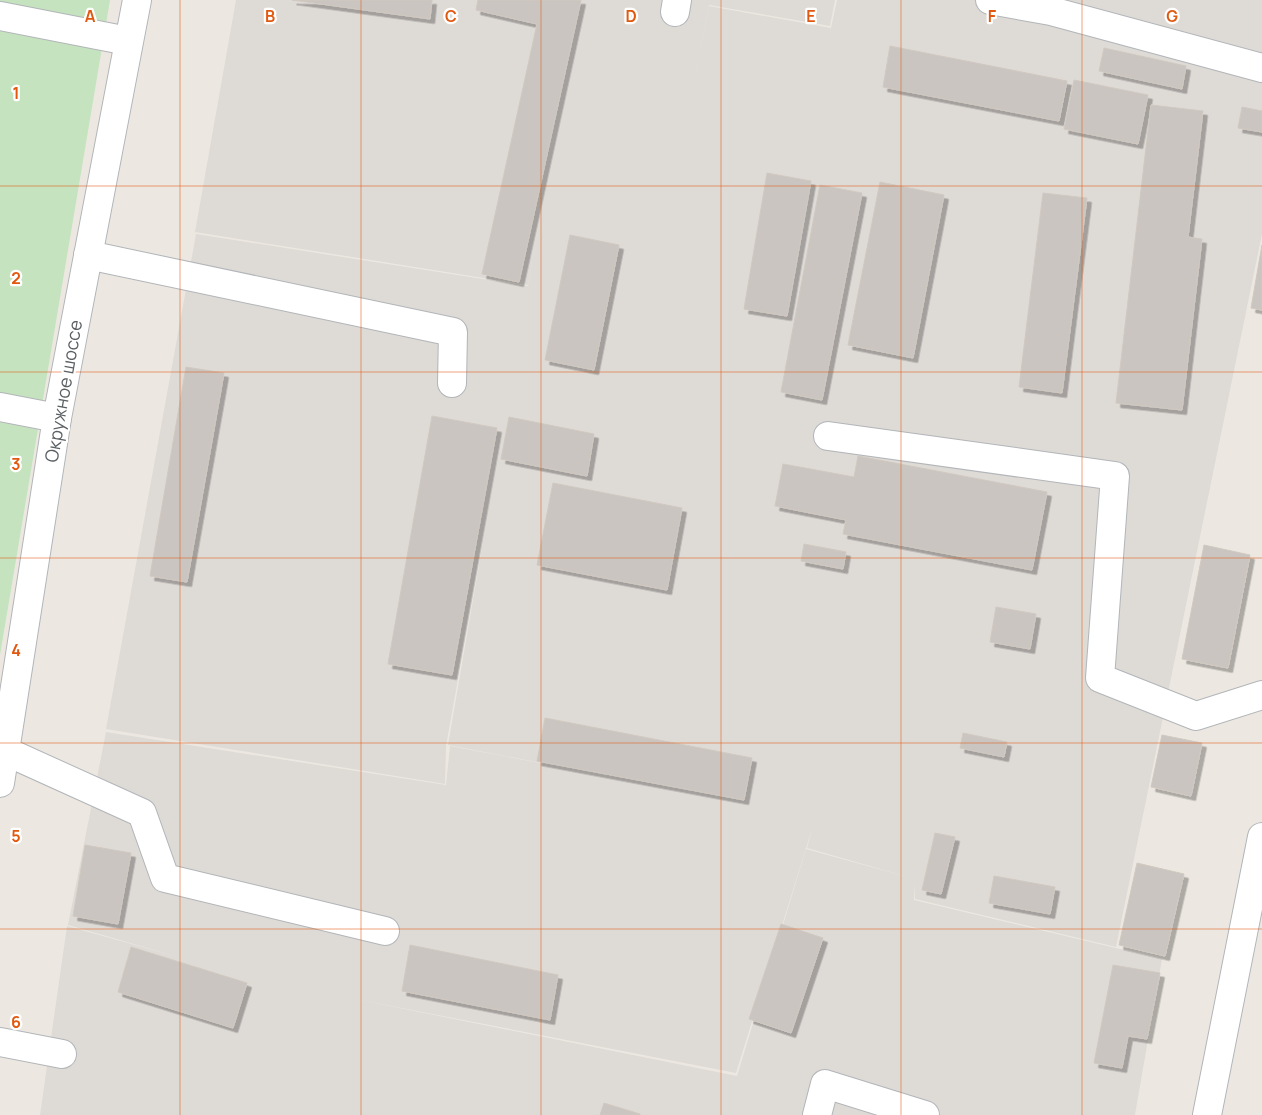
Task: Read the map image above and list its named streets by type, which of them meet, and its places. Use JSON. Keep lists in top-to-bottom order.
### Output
{
  "streets": {
    "street": ["Окружное шоссе"]
  },
  "grid": {
    "columns": [
      "A",
      "B",
      "C",
      "D",
      "E",
      "F",
      "G"
    ],
    "rows": [
      "1",
      "2",
      "3",
      "4",
      "5",
      "6"
    ]
  }
}
